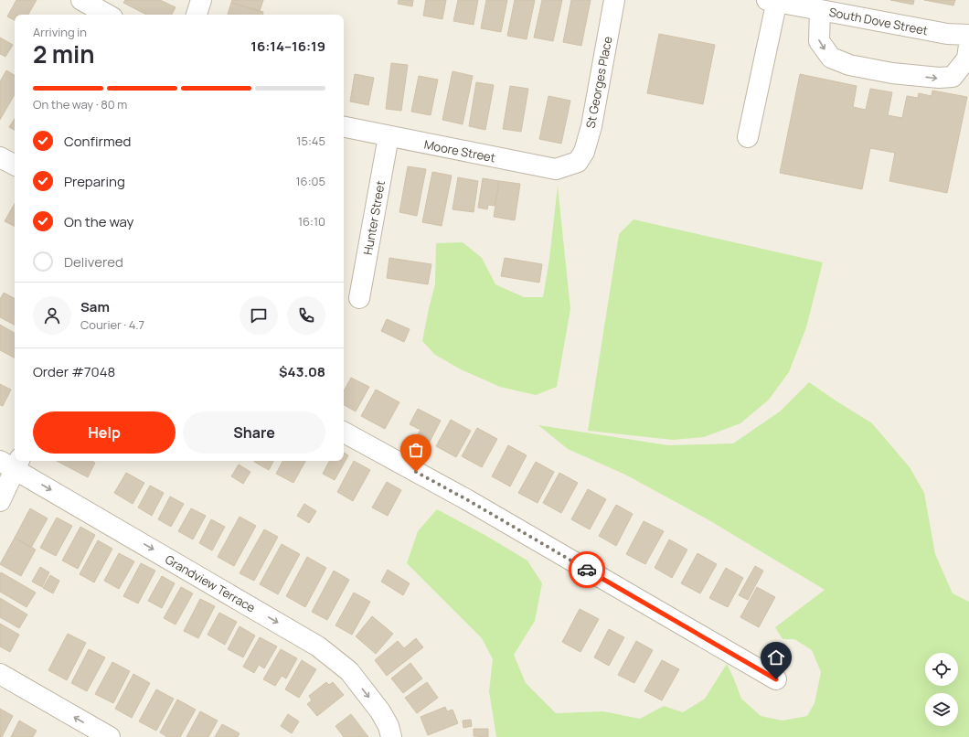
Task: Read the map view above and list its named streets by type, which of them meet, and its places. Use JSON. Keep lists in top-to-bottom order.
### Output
{
  "streets": {
    "street": [
      "South Dove Street",
      "St Georges Place",
      "Moore Street",
      "Hunter Street",
      "Grandview Terrace"
    ]
  },
  "crossings": [
    ["St Georges Place", "Moore Street"],
    ["Moore Street", "Hunter Street"]
  ],
  "one_way": ["Grandview Terrace"],
  "page": {
    "heading": ["2 min", "Arriving in", "16:14–16:19"],
    "panel": [
      "Sam",
      "Courier · 4.7",
      "Order #7048",
      "$43.08"
    ],
    "bar": "On the way · 80 m",
    "list": [
      ["Confirmed", "15:45"],
      ["Preparing", "16:05"],
      ["On the way", "16:10"],
      "Delivered"
    ],
    "buttons": ["Help", "Share"]
  }
}
